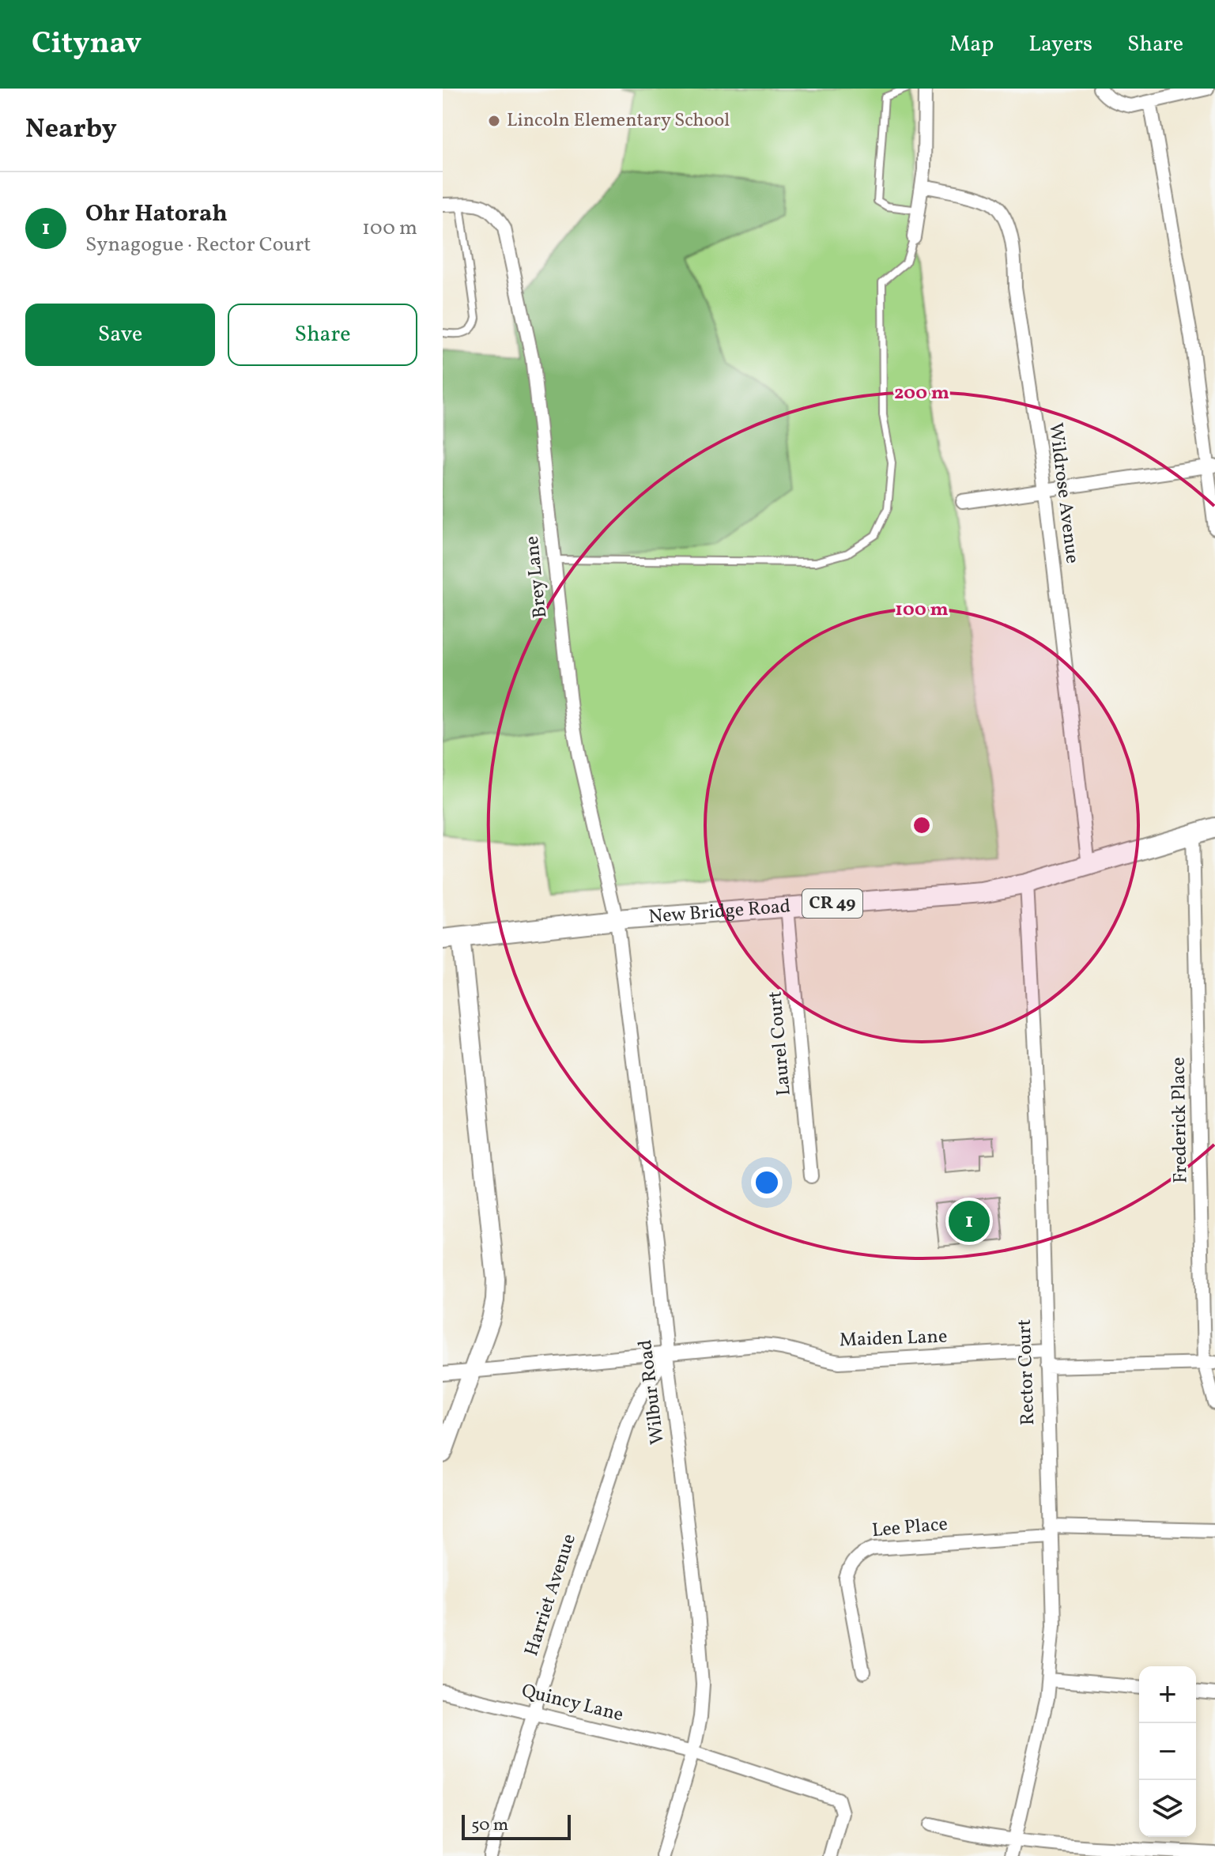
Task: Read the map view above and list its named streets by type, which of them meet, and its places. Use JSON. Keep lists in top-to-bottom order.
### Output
{
  "streets": {
    "main road": ["CR 49", "New Bridge Road"],
    "street": [
      "Wildrose Avenue",
      "Brey Lane",
      "Laurel Court",
      "Frederick Place",
      "Maiden Lane",
      "Rector Court",
      "Wilbur Road",
      "Lee Place",
      "Harriet Avenue",
      "Quincy Lane"
    ]
  },
  "crossings": [
    ["Wildrose Avenue", "New Bridge Road"],
    ["Brey Lane", "New Bridge Road"],
    ["Brey Lane", "Wilbur Road"],
    ["New Bridge Road", "Laurel Court"],
    ["New Bridge Road", "Frederick Place"],
    ["New Bridge Road", "Rector Court"],
    ["New Bridge Road", "Wilbur Road"],
    ["Maiden Lane", "Rector Court"],
    ["Maiden Lane", "Wilbur Road"],
    ["Maiden Lane", "Harriet Avenue"],
    ["Rector Court", "Lee Place"],
    ["Wilbur Road", "Harriet Avenue"],
    ["Wilbur Road", "Quincy Lane"],
    ["Harriet Avenue", "Quincy Lane"]
  ],
  "places": ["Lincoln Elementary School"],
  "scale_bar": "50 m",
  "page": {
    "header": "Citynav",
    "nav": ["Map", "Layers", "Share"],
    "heading": "Nearby",
    "list": [
      {
        "mark": "1",
        "name": "Ohr Hatorah",
        "note": "Synagogue · Rector Court",
        "value": "100 m"
      }
    ],
    "buttons": ["Save", "Share"],
    "pins": "1",
    "map_buttons": ["+", "−"],
    "scale": "50 m"
  },
  "rings": ["200 m", "100 m"]
}
